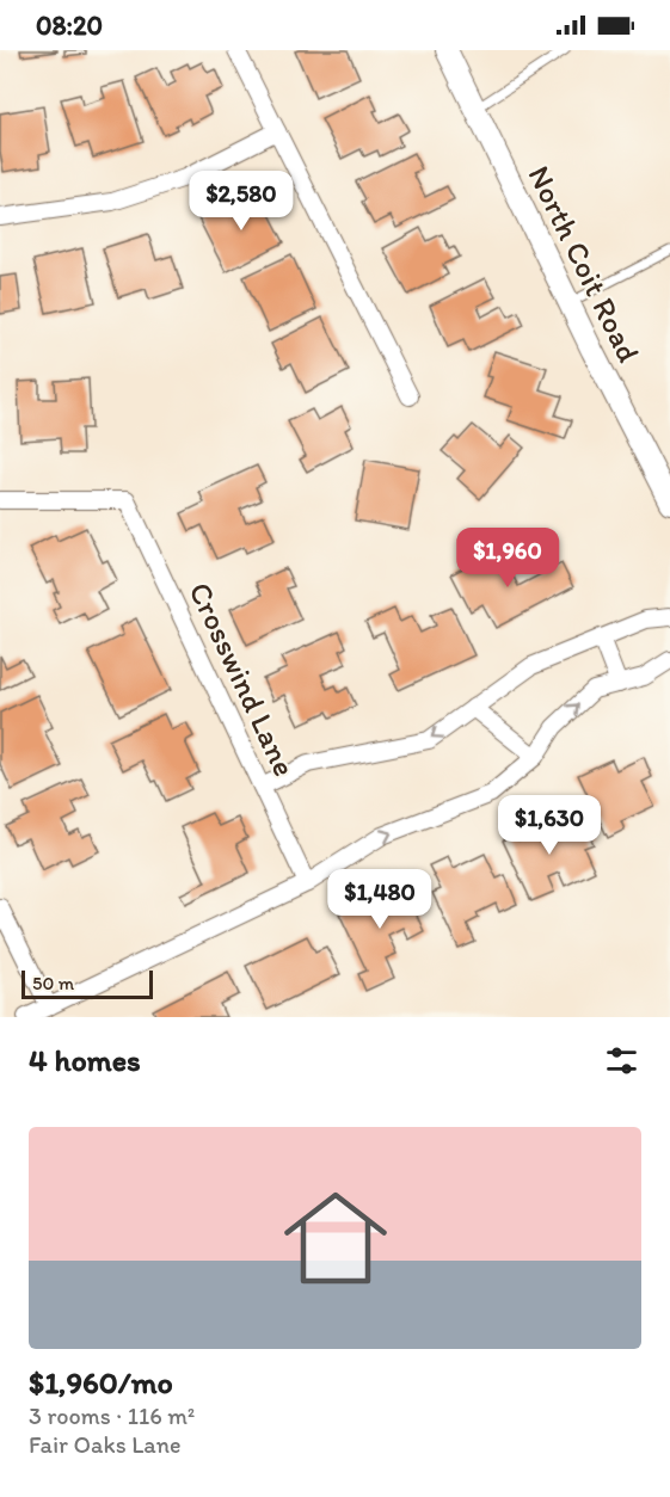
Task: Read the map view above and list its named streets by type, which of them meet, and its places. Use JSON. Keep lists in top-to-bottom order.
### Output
{
  "streets": {
    "street": ["North Coit Road", "Crosswind Lane"]
  },
  "scale_bar": "50 m",
  "page": {
    "status": "08:20",
    "price": [
      "$2,580",
      "$1,960",
      "$1,630",
      "$1,480"
    ],
    "scale": "50 m",
    "heading": "4 homes",
    "list": [
      {
        "name": "$1,960/mo",
        "note": "3 rooms · 116 m² · Fair Oaks Lane"
      }
    ]
  }
}
